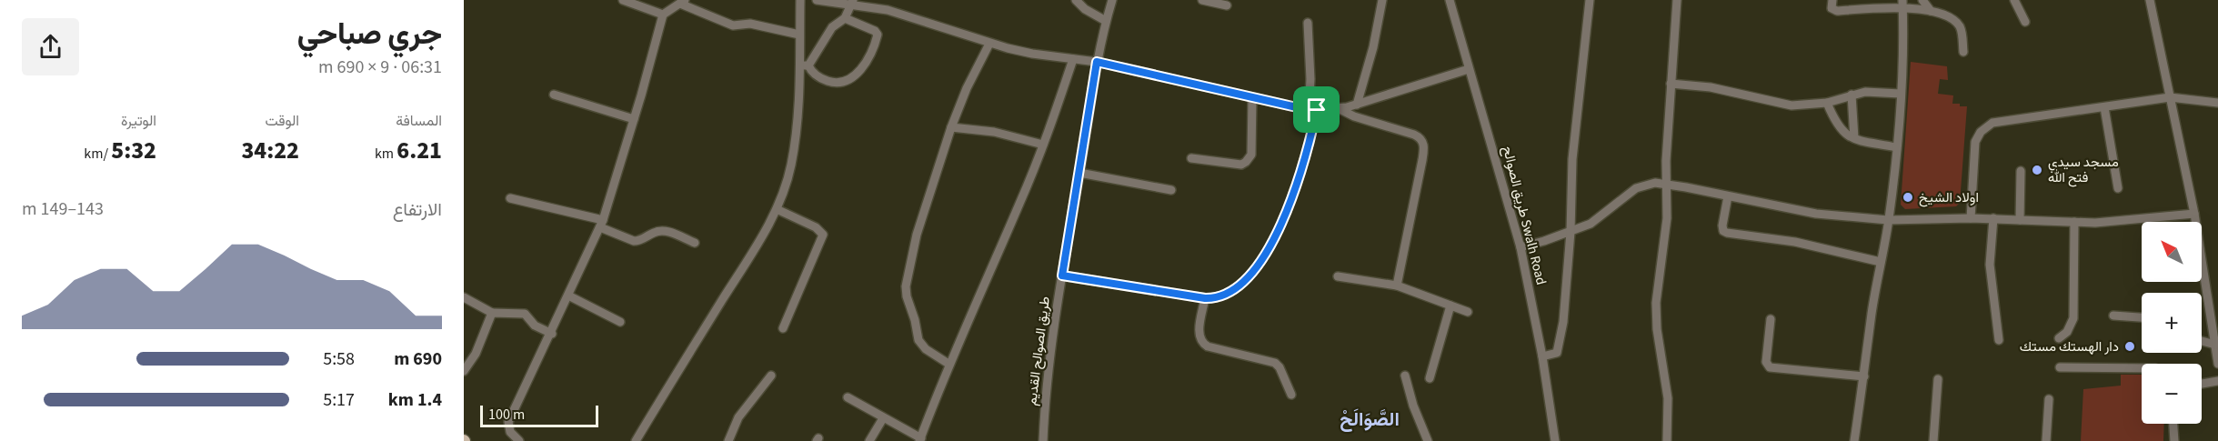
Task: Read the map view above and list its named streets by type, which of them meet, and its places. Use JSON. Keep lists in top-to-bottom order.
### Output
{
  "streets": {
    "street": ["طريق الصوالح Swalh Road", "طريق الصوالح القديم"]
  },
  "districts": ["الصَّوَالَحْ"],
  "places": ["مسجد سيدي فتح الله", "اولاد الشيخ", "دار الهستك مستك"],
  "scale_bar": "100 m",
  "north": "top left",
  "page": {
    "heading": ["جري صباحي", "06:31 · 9 × 690 m"],
    "stats": [
      ["المسافة", "6.21 km"],
      ["الوقت", "34:22"],
      ["الوتيرة", "5:32 /km"]
    ],
    "chart": ["الارتفاع", "143–149 m"],
    "map_buttons": ["+", "−"],
    "list": [
      {
        "name": "690 m",
        "note": "5:58"
      },
      {
        "name": "1.4 km",
        "note": "5:17"
      }
    ],
    "scale": "100 m"
  }
}
